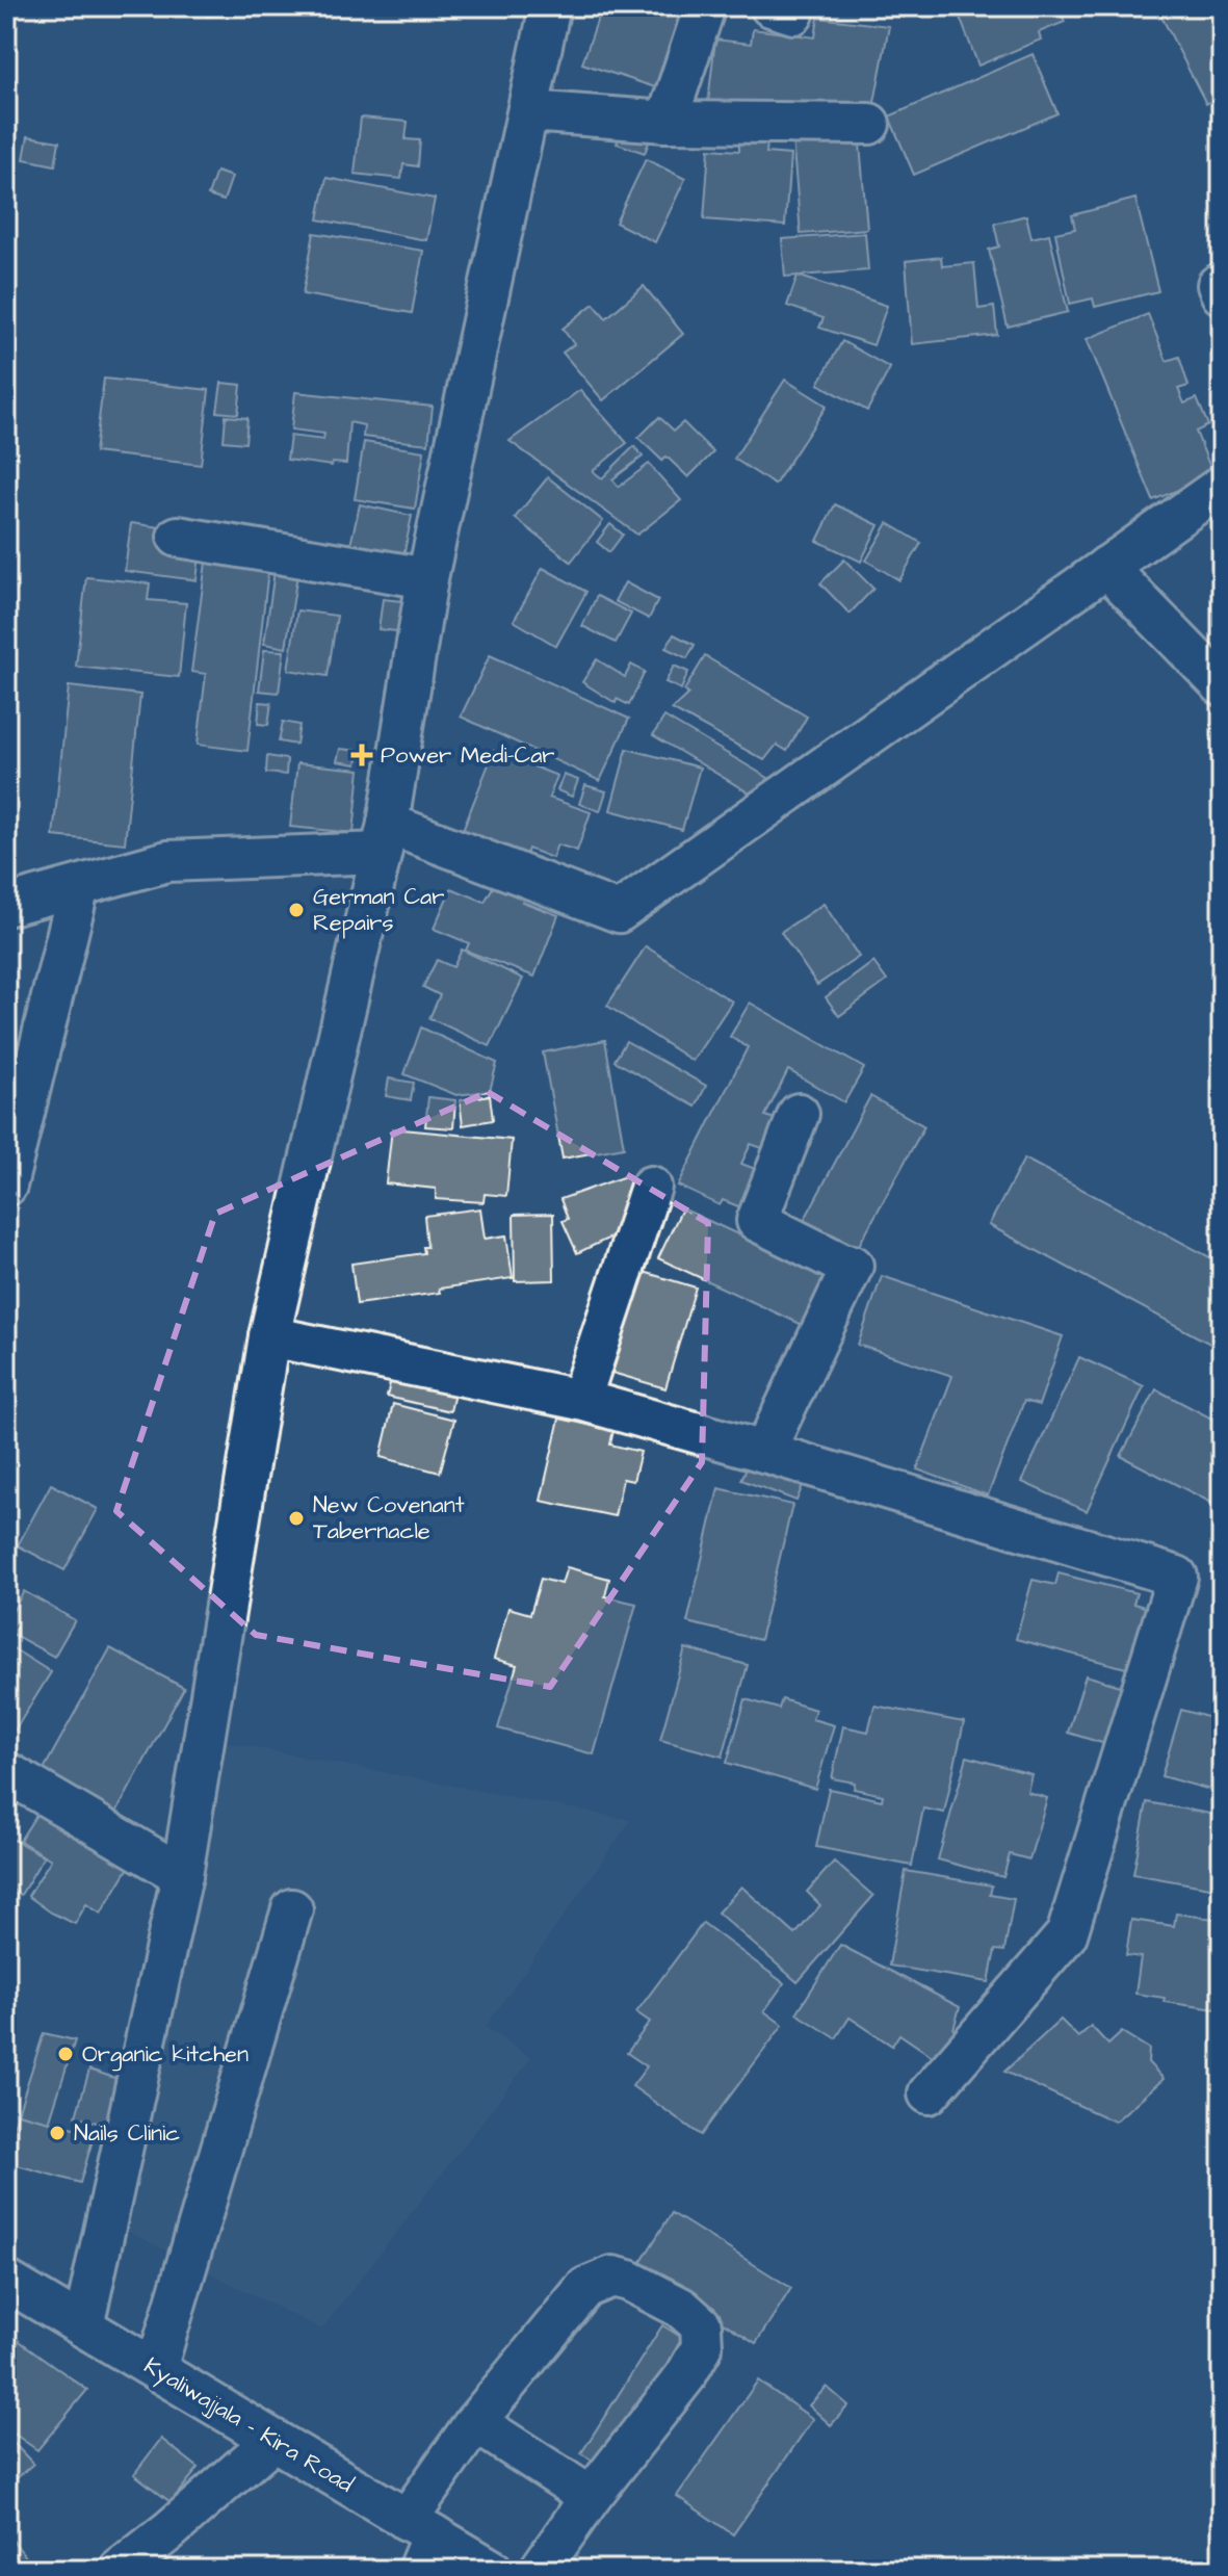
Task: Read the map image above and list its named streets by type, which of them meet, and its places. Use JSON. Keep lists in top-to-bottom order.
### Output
{
  "streets": {
    "street": ["Kyaliwajjala - Kira Road"]
  },
  "places": {
    "health": ["Power Medi-Car"],
    "other": [
      "German Car Repairs",
      "New Covenant Tabernacle",
      "Organic kitchen",
      "Nails Clinic"
    ]
  }
}
